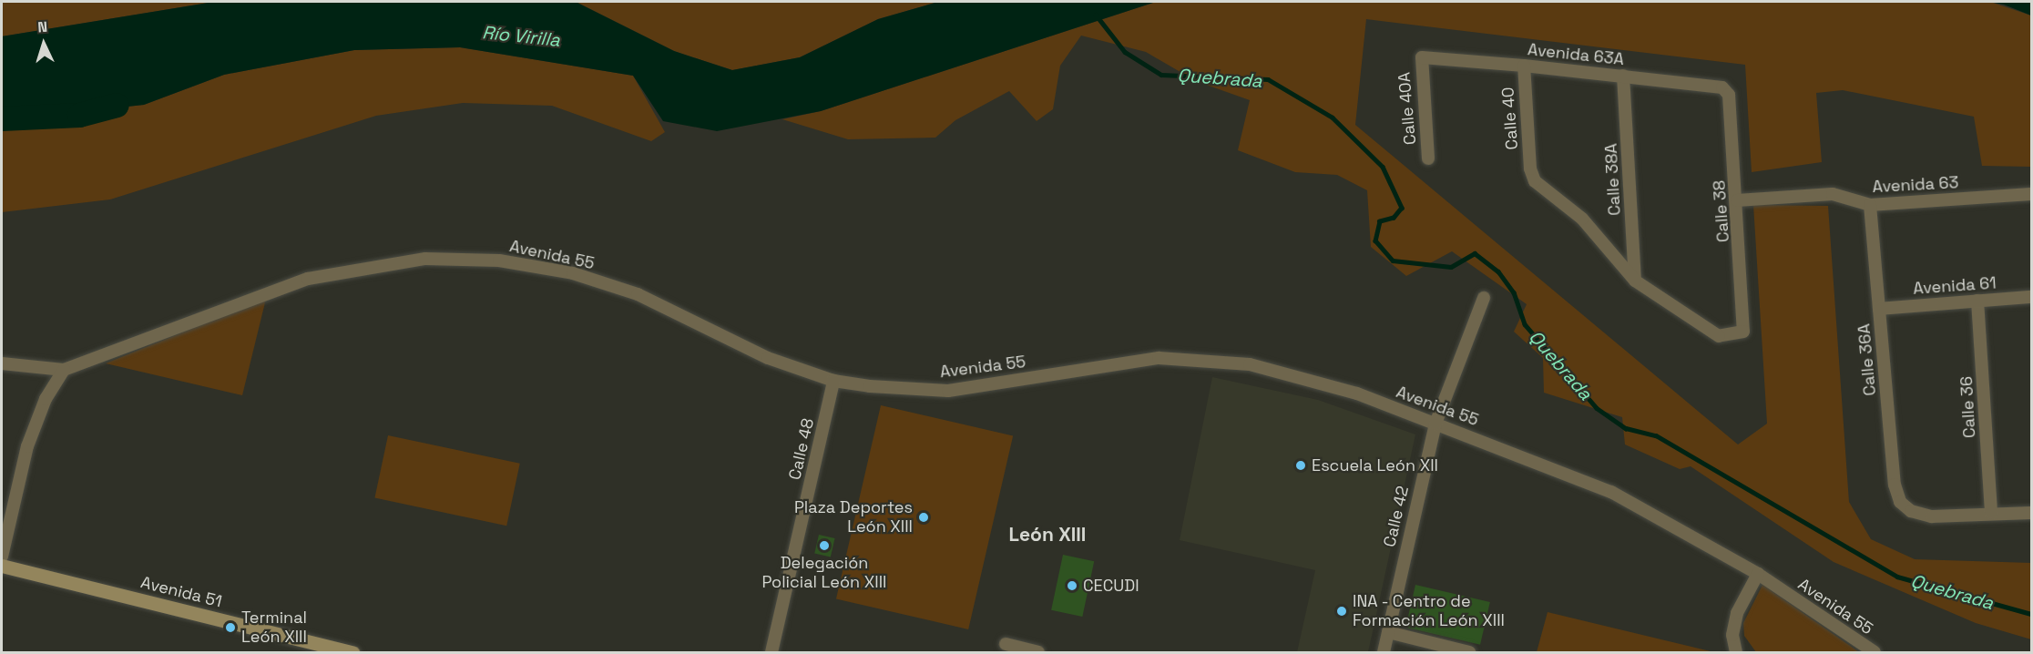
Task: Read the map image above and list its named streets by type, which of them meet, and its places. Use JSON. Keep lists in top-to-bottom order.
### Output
{
  "streets": {
    "street": [
      "Avenida 63A",
      "Calle 40A",
      "Calle 40",
      "Calle 38A",
      "Avenida 63",
      "Calle 38",
      "Avenida 55",
      "Avenida 61",
      "Calle 36A",
      "Calle 36",
      "Calle 48",
      "Calle 42",
      "Avenida 51"
    ]
  },
  "crossings": [
    ["Avenida 63A", "Calle 40A"],
    ["Avenida 63A", "Calle 40"],
    ["Avenida 63A", "Calle 38A"],
    ["Avenida 63A", "Calle 38"],
    ["Calle 40", "Calle 38A"],
    ["Calle 40", "Calle 38"],
    ["Calle 38A", "Calle 38"],
    ["Avenida 63", "Calle 38"],
    ["Avenida 63", "Calle 36A"],
    ["Avenida 55", "Calle 48"],
    ["Avenida 55", "Calle 42"],
    ["Avenida 61", "Calle 36A"],
    ["Avenida 61", "Calle 36"],
    ["Calle 36A", "Calle 36"]
  ],
  "districts": ["León XIII"],
  "water": ["Río Virilla", "Quebrada"],
  "places": [
    "Escuela León XII",
    "Plaza Deportes León XIII",
    "Delegación Policial León XIII",
    "CECUDI",
    "INA - Centro de Formación León XIII",
    "Terminal León XIII"
  ],
  "north": "top"
}
